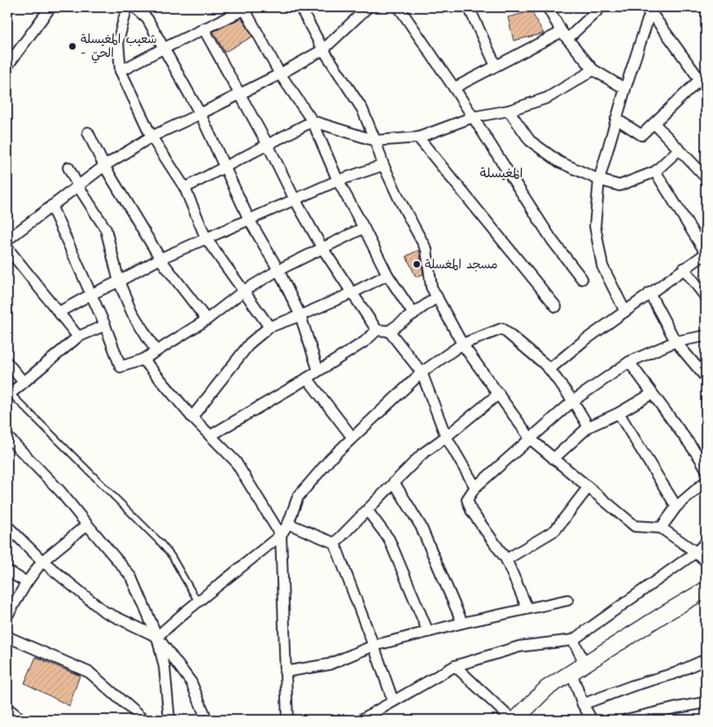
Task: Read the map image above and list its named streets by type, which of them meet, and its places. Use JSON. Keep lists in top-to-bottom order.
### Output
{
  "districts": ["المغيسلة"],
  "places": ["شعيب المغيسلة - الحيّ", "مسجد المغسلة"]
}
